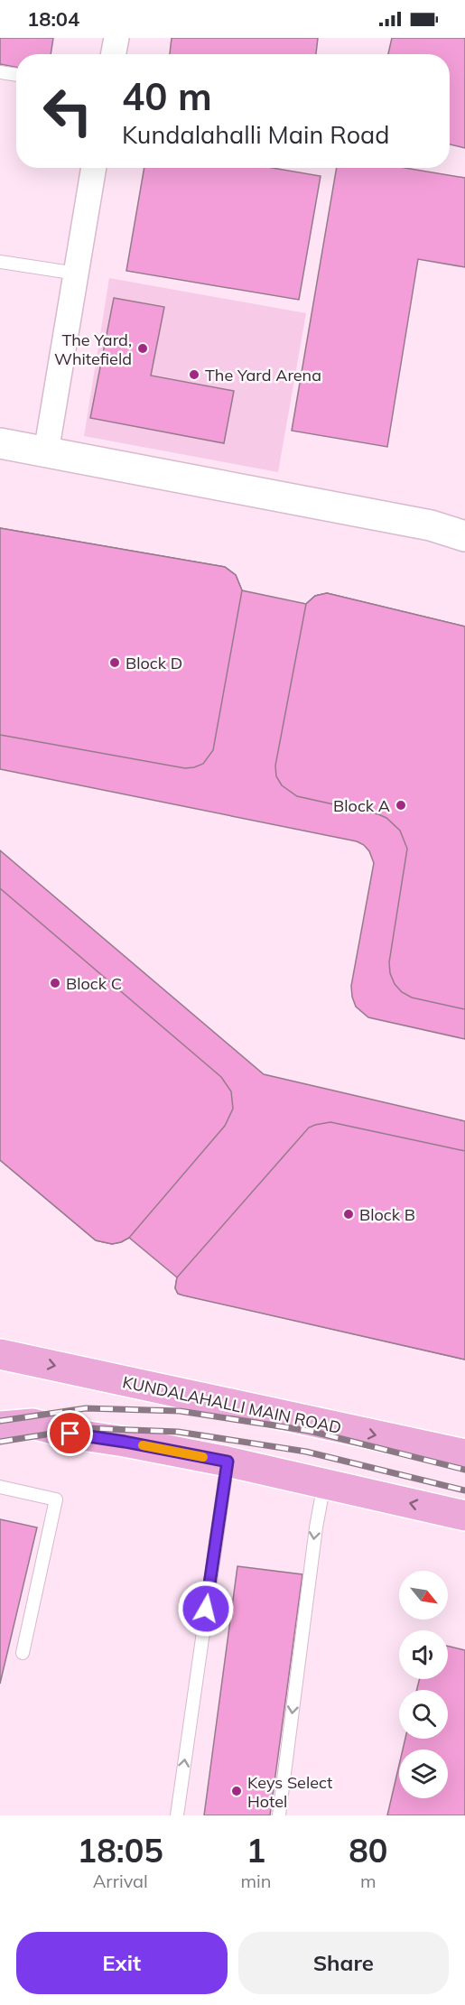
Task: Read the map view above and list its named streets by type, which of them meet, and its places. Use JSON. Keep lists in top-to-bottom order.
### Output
{
  "streets": {
    "main road": ["KUNDALAHALLI MAIN ROAD"]
  },
  "places": [
    "The Yard, Whitefield",
    "The Yard Arena",
    "Block D",
    "Block A",
    "Block C",
    "Block B",
    "Keys Select Hotel"
  ],
  "north": "bottom right",
  "page": {
    "status": "18:04",
    "turn": ["40 m", "Kundalahalli Main Road"],
    "eta": [
      "18:05",
      "Arrival",
      "1",
      "min",
      "80",
      "m"
    ],
    "buttons": ["Exit", "Share"]
  }
}
